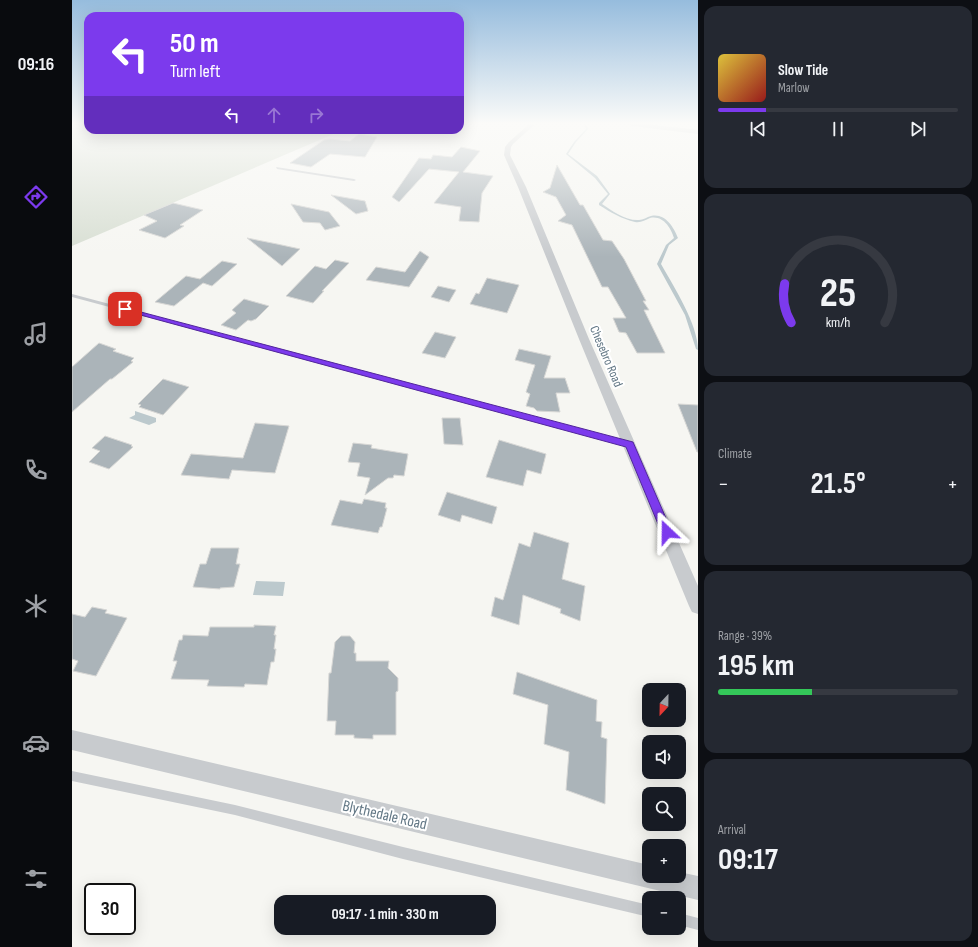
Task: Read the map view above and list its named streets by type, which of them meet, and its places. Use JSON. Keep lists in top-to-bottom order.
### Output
{
  "streets": {
    "street": ["Chesebro Road", "Blythedale Road"]
  },
  "north": "bottom",
  "page": {
    "tabs": "09:16",
    "turn": ["50 m", "Turn left"],
    "song": ["Slow Tide", "Marlow"],
    "tile": [
      "Climate",
      ["Range · 39%", "195 km"],
      ["Arrival", "09:17"]
    ],
    "heat": ["−", "21.5°", "+"],
    "map_buttons": ["+", "−"],
    "limit": "30",
    "trip": "09:17 · 1 min · 330 m",
    "gauge": ["25", "km/h"]
  }
}
